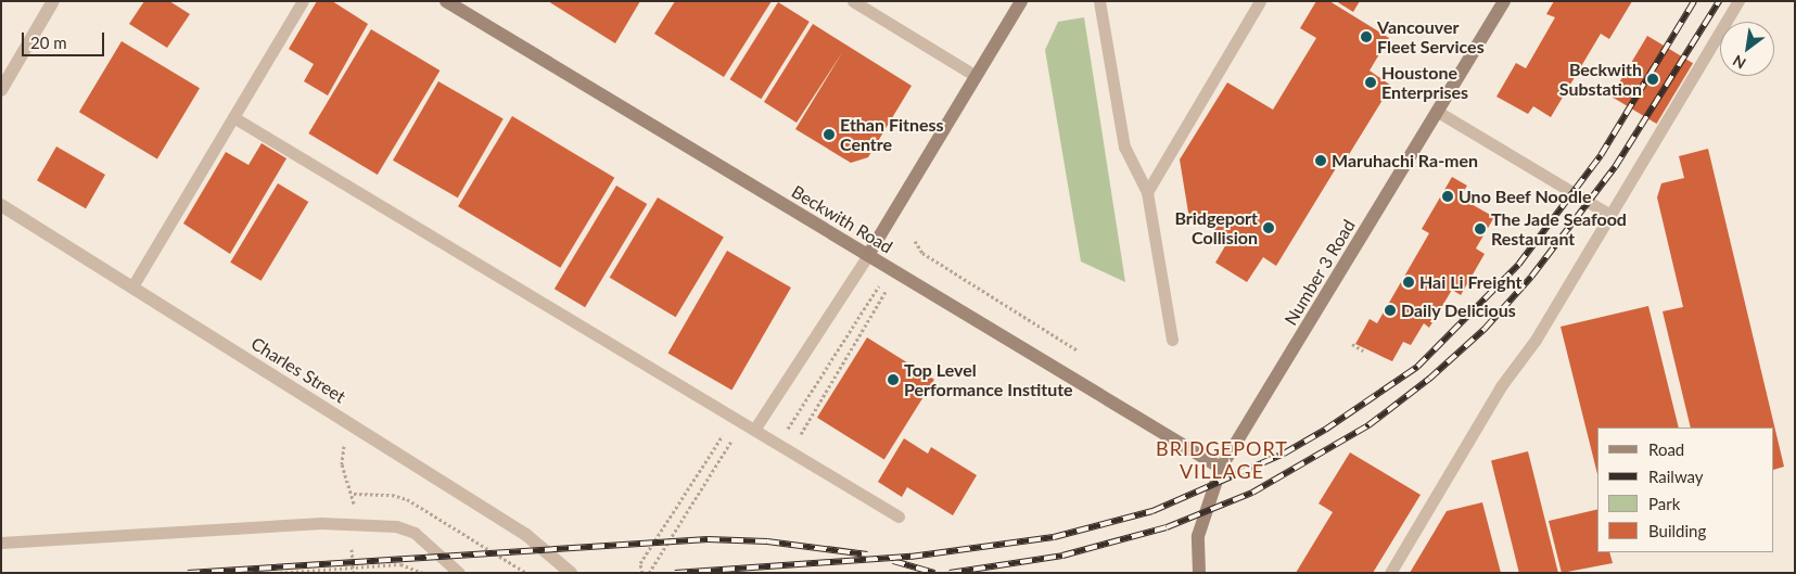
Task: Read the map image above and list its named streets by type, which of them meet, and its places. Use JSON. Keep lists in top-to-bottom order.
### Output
{
  "streets": {
    "street": ["Beckwith Road", "Number 3 Road", "Charles Street"]
  },
  "crossings": [
    ["Beckwith Road", "Number 3 Road"]
  ],
  "districts": ["BRIDGEPORT VILLAGE"],
  "places": [
    "Vancouver Fleet Services",
    "Beckwith Substation",
    "Houstone Enterprises",
    "Ethan Fitness Centre",
    "Maruhachi Ra-men",
    "Uno Beef Noodle",
    "Bridgeport Collision",
    "The Jade Seafood Restaurant",
    "Hai Li Freight",
    "Daily Delicious",
    "Top Level Performance Institute"
  ],
  "legend": [
    "Road",
    "Railway",
    "Park",
    "Building"
  ],
  "scale_bar": "20 m",
  "north": "bottom left"
}
